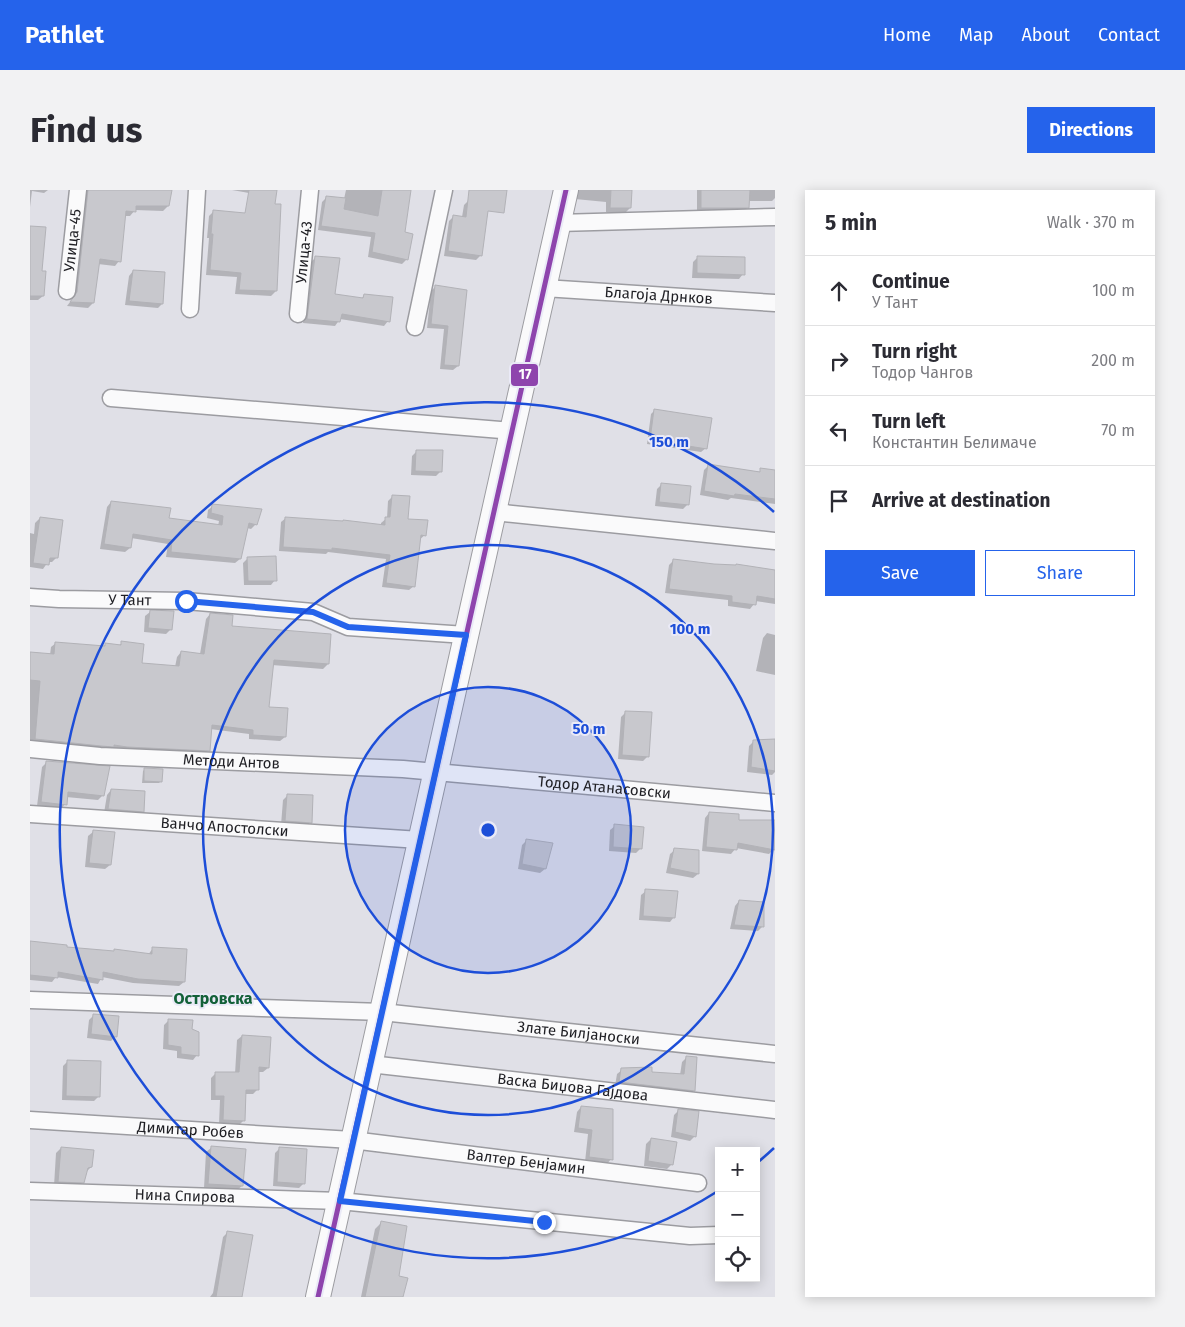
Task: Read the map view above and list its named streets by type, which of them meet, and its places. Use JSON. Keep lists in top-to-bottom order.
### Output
{
  "streets": {
    "street": [
      "Улица-45",
      "Улица-43",
      "Благоја Дрнков",
      "У Тант",
      "Методи Антов",
      "Тодор Атанасовски",
      "Ванчо Апостолски",
      "Злате Билјаноски",
      "Васка Биџова Гајдова",
      "Димитар Робев",
      "Валтер Бенјамин",
      "Нина Спирова"
    ]
  },
  "crossings": [
    ["Методи Антов", "Тодор Атанасовски"],
    ["Димитар Робев", "Валтер Бенјамин"]
  ],
  "districts": ["Островска"],
  "lines": ["transit line 17"],
  "page": {
    "header": "Pathlet",
    "nav": [
      "Home",
      "Map",
      "About",
      "Contact"
    ],
    "buttons": [
      "Directions",
      ["Save", "Share"]
    ],
    "title": "Find us",
    "heading": ["5 min", "Walk · 370 m"],
    "list": [
      ["Continue", "У Тант", "100 m"],
      ["Turn right", "Тодор Чангов", "200 m"],
      ["Turn left", "Константин Белимаче", "70 m"],
      "Arrive at destination"
    ],
    "map_buttons": ["+", "−"]
  },
  "rings": ["150 m", "100 m", "50 m"]
}
